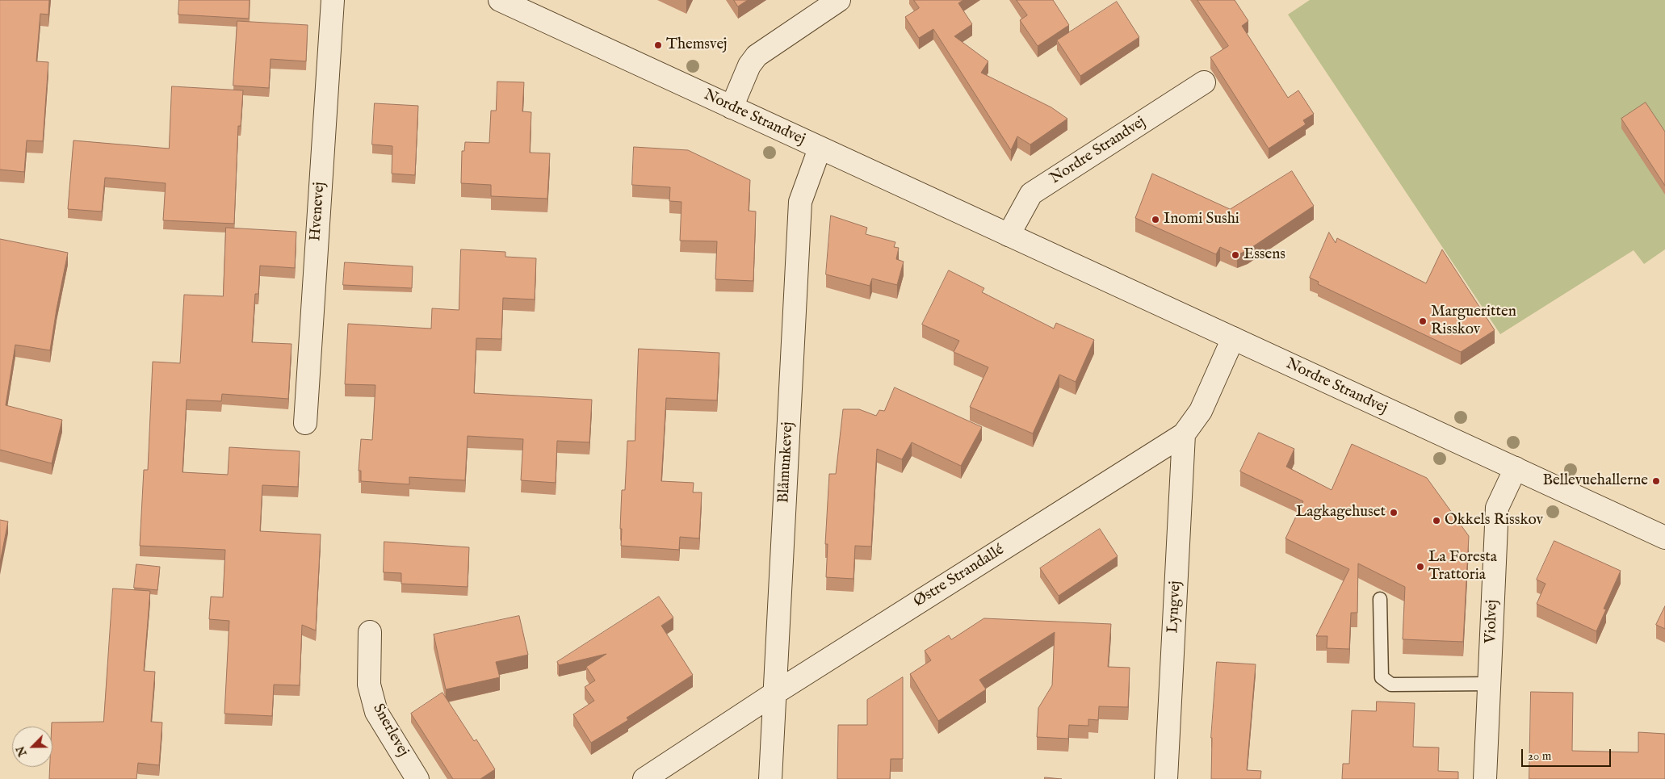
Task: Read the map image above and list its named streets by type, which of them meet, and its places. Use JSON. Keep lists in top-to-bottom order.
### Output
{
  "streets": {
    "street": [
      "Nordre Strandvej",
      "Hvenevej",
      "Blåmunkevej",
      "Østre Strandallé",
      "Lyngvej",
      "Violvej",
      "Snerlevej"
    ]
  },
  "crossings": [
    ["Nordre Strandvej", "Blåmunkevej"],
    ["Nordre Strandvej", "Østre Strandallé"],
    ["Nordre Strandvej", "Violvej"],
    ["Blåmunkevej", "Østre Strandallé"],
    ["Østre Strandallé", "Lyngvej"]
  ],
  "places": [
    "Themsvej",
    "Inomi Sushi",
    "Essens",
    "Margueritten Risskov",
    "Bellevuehallerne",
    "Lagkagehuset",
    "Okkels Risskov",
    "La Foresta Trattoria"
  ],
  "scale_bar": "20 m",
  "north": "bottom left"
}
